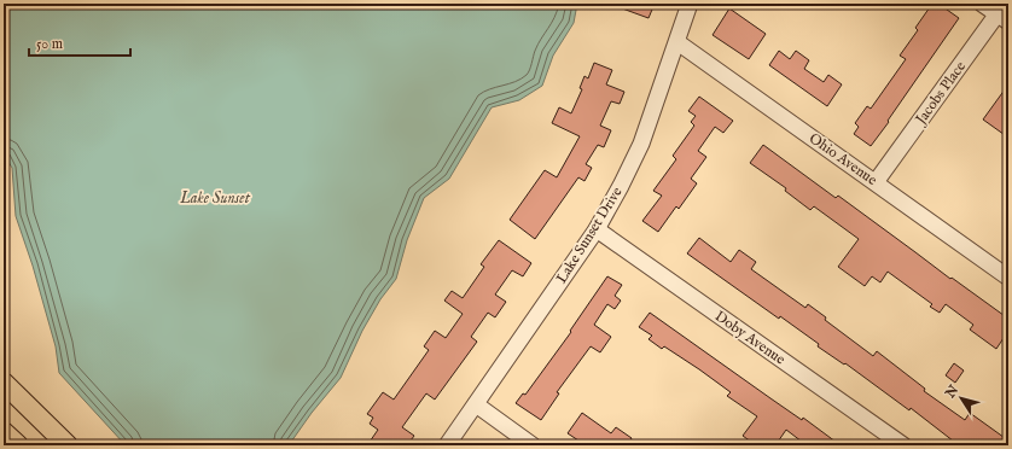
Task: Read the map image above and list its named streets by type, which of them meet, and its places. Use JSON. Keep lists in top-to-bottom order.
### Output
{
  "streets": {
    "street": [
      "Jacobs Place",
      "Ohio Avenue",
      "Lake Sunset Drive",
      "Doby Avenue"
    ]
  },
  "crossings": [
    ["Jacobs Place", "Ohio Avenue"],
    ["Ohio Avenue", "Lake Sunset Drive"],
    ["Lake Sunset Drive", "Doby Avenue"]
  ],
  "water": ["Lake Sunset"],
  "scale_bar": "50 m",
  "north": "top left"
}
